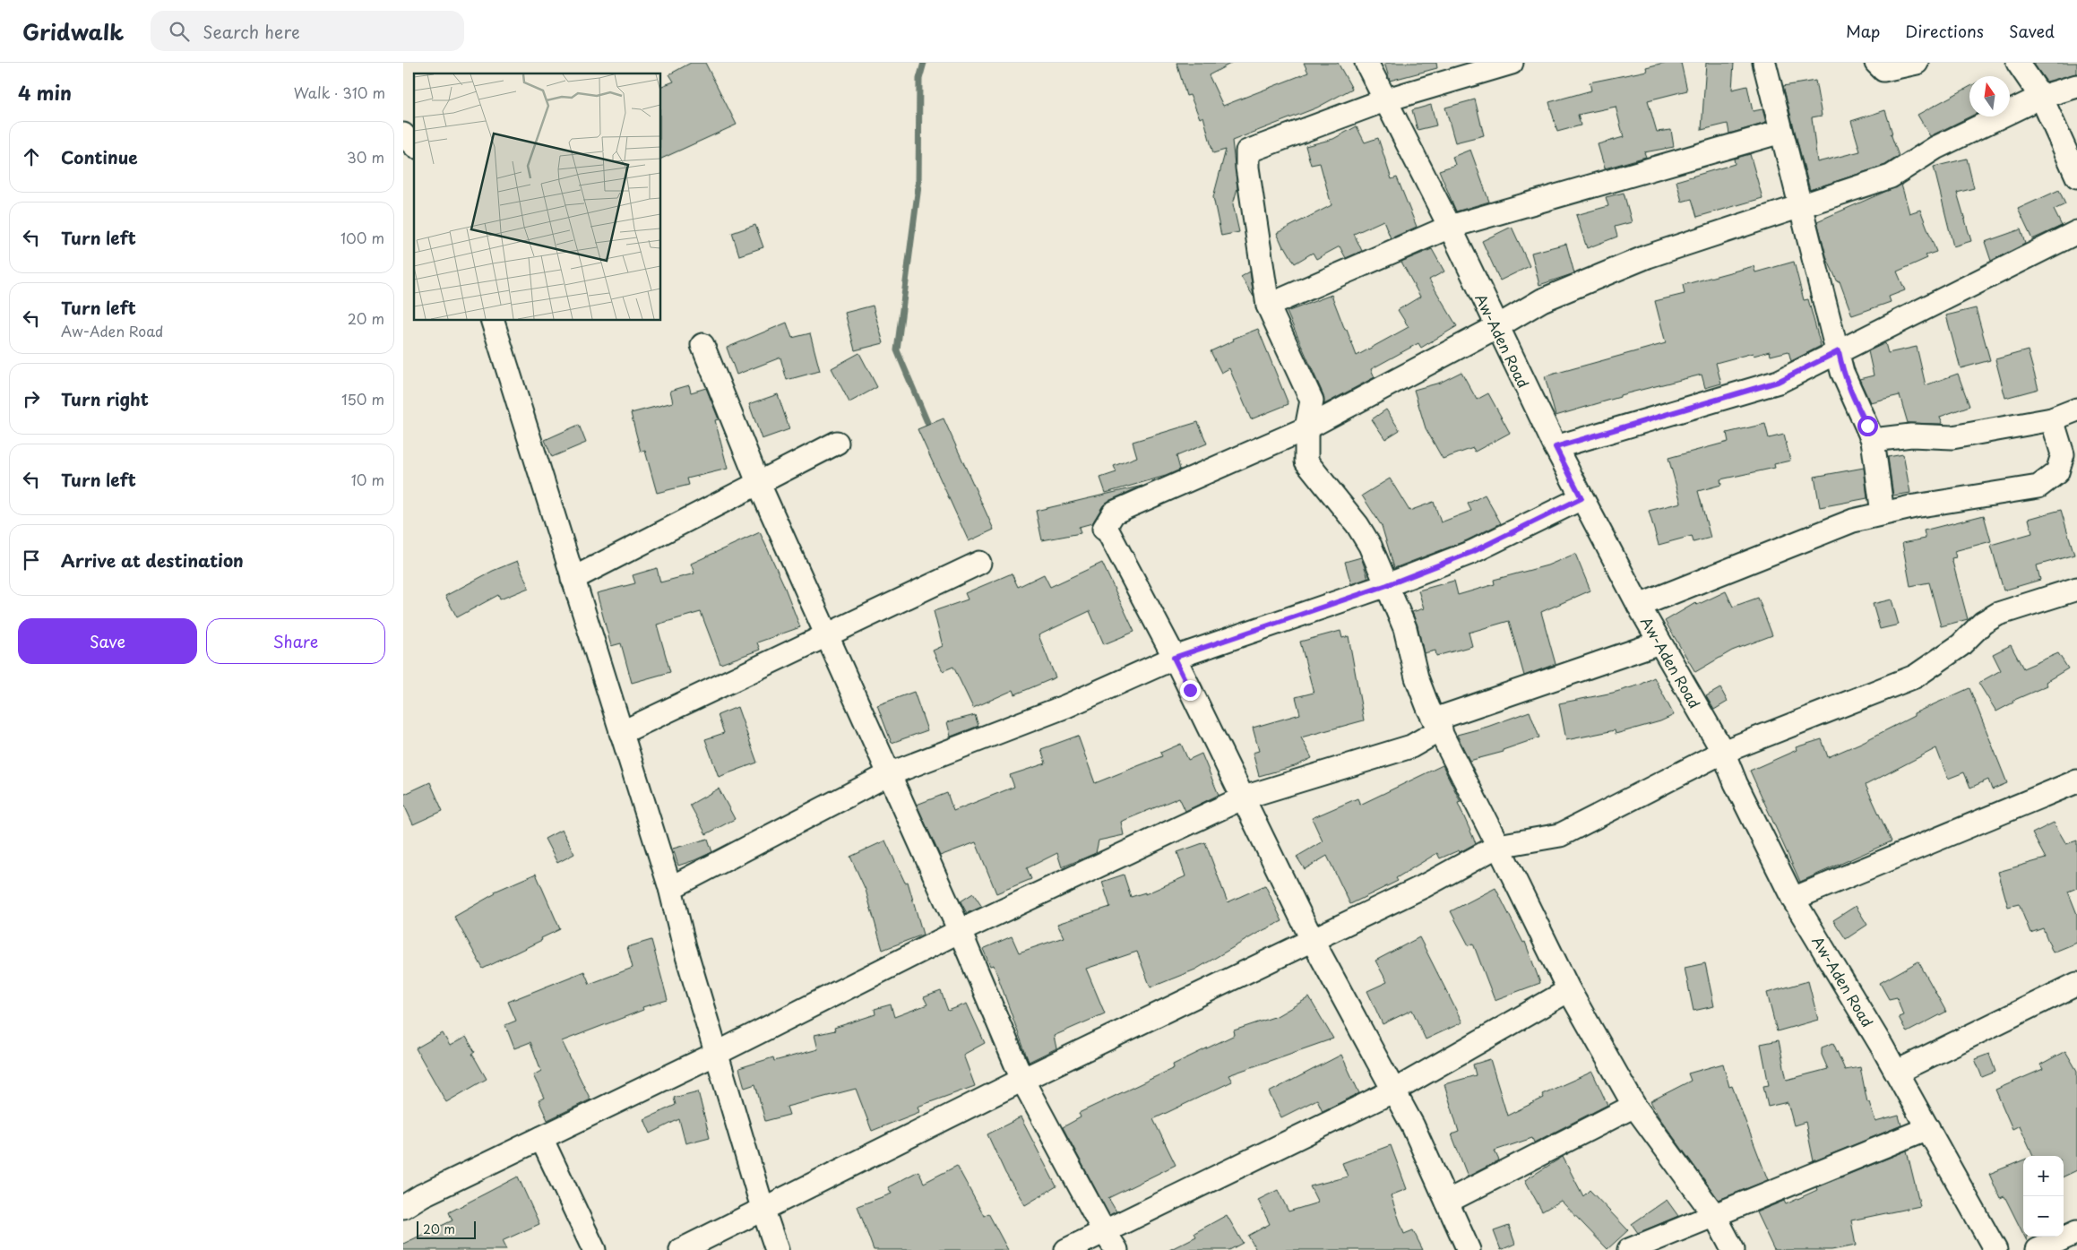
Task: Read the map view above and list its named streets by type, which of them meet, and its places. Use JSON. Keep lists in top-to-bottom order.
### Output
{
  "streets": {
    "street": ["Aw-Aden Road"]
  },
  "scale_bar": "20 m",
  "north": "top",
  "page": {
    "header": "Gridwalk",
    "search": "Search here",
    "nav": ["Map", "Directions", "Saved"],
    "heading": ["4 min", "Walk · 310 m"],
    "list": [
      ["Continue", "30 m"],
      ["Turn left", "100 m"],
      ["Turn left", "Aw-Aden Road", "20 m"],
      ["Turn right", "150 m"],
      ["Turn left", "10 m"],
      "Arrive at destination"
    ],
    "buttons": ["Save", "Share"],
    "map_buttons": ["+", "−"],
    "scale": "20 m"
  }
}
